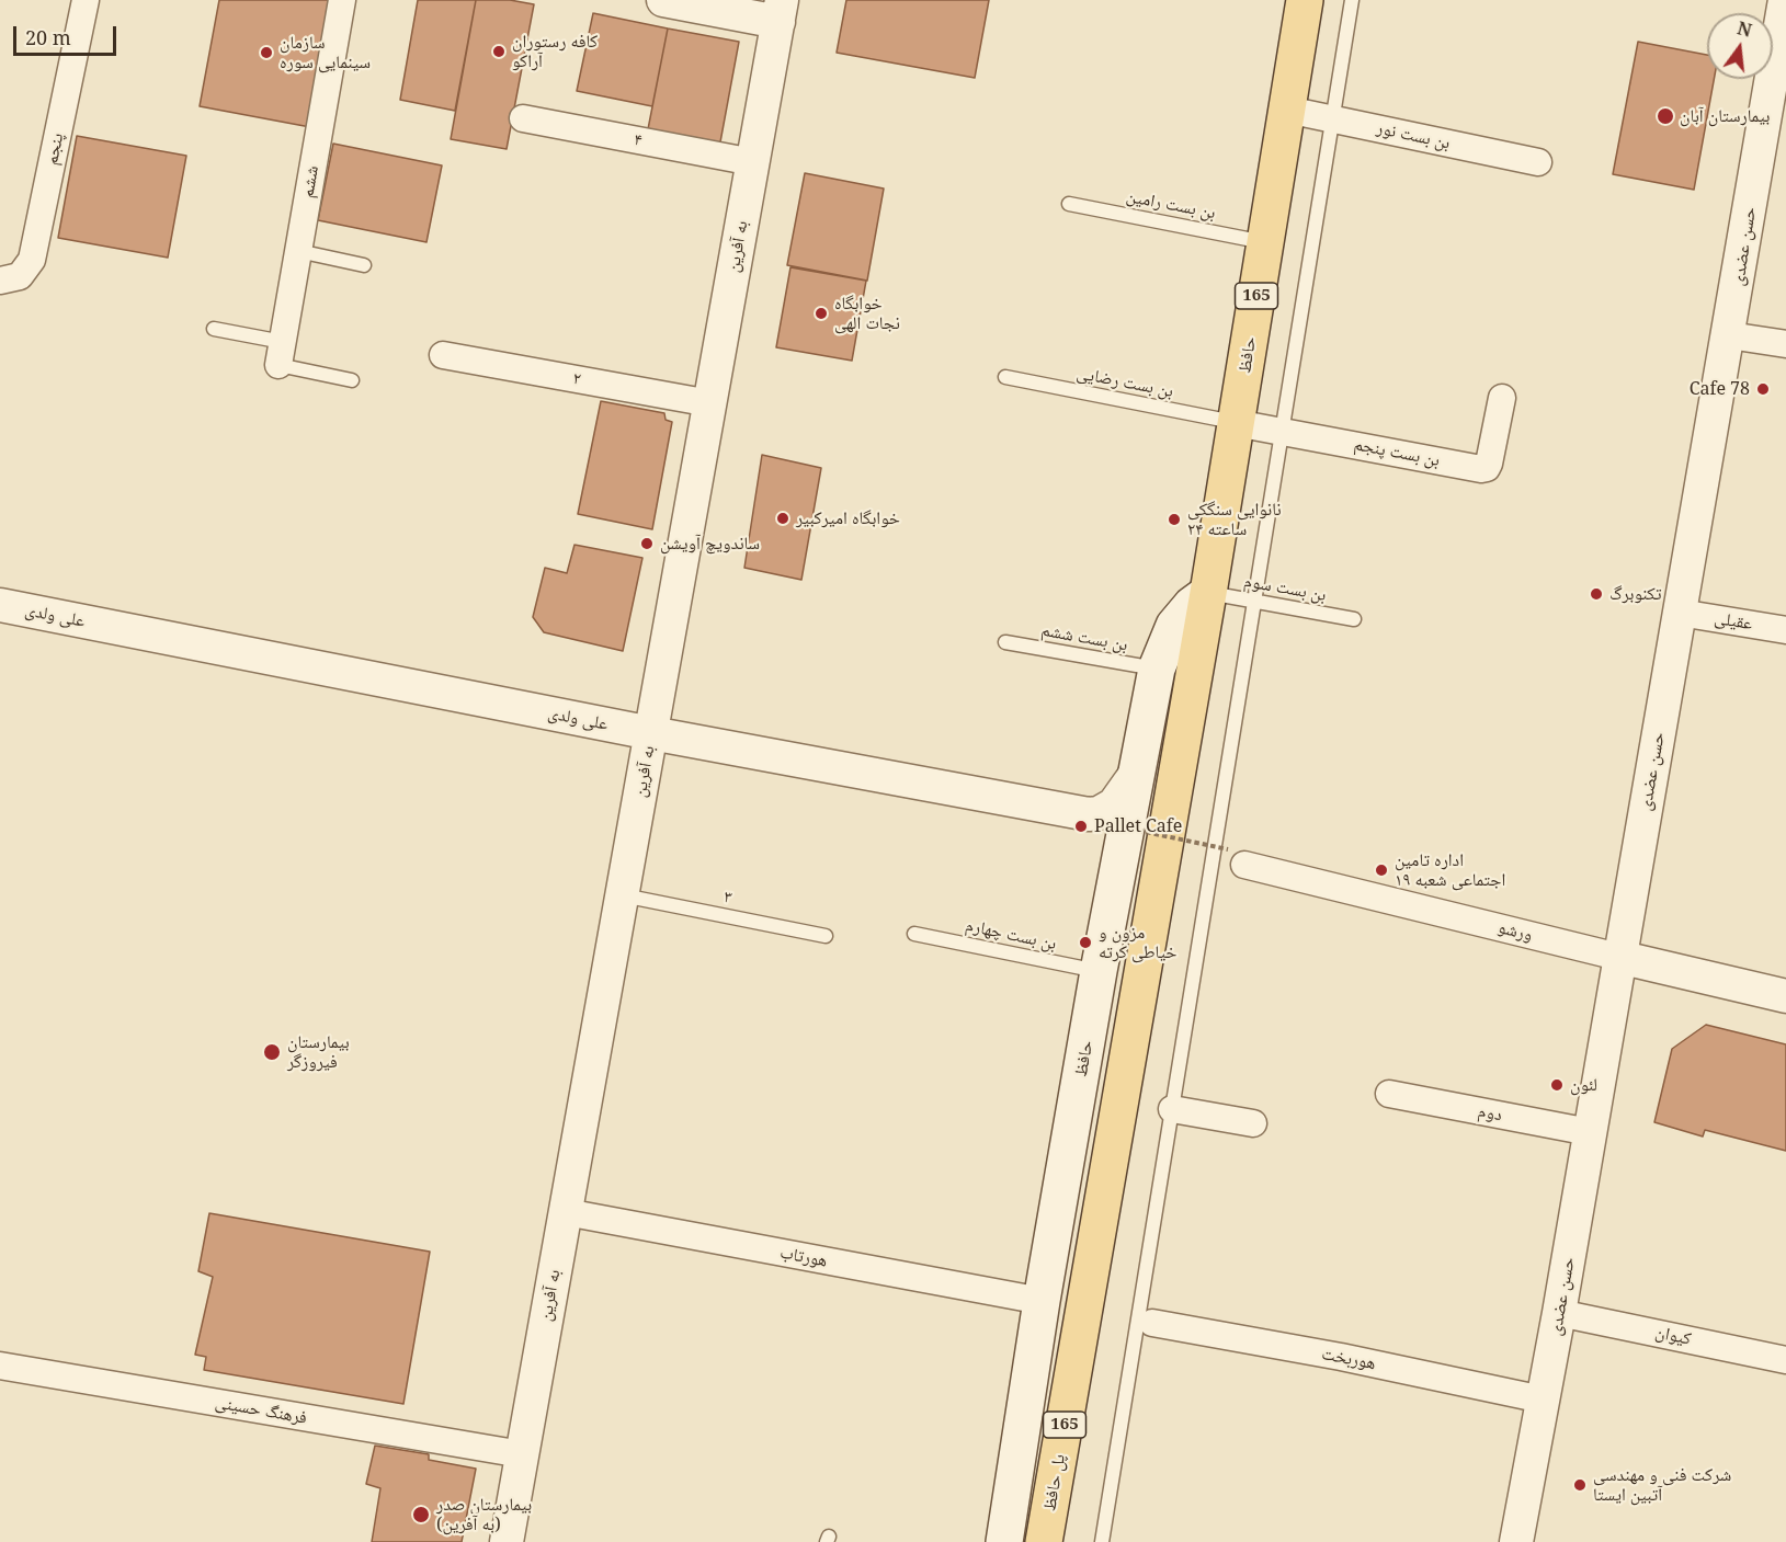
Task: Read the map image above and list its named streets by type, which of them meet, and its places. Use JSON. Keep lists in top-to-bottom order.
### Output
{
  "streets": {
    "main road": ["165", "حافظ", "پل حافظ"],
    "street": [
      "بن بست نور",
      "۴",
      "پنجم",
      "ششم",
      "به آفرین",
      "حسن عضدی",
      "۲",
      "بن بست پنجم",
      "علی ولدی",
      "عقیلی",
      "ورشو",
      "دوم",
      "هورتاب",
      "کیوان",
      "هوربخت",
      "فرهنگ حسینی"
    ],
    "lane": [
      "بن بست رامین",
      "بن بست رضایی",
      "بن بست سوم",
      "بن بست ششم",
      "۳",
      "بن بست چهارم"
    ]
  },
  "crossings": [
    ["بن بست نور", "حافظ"],
    ["۴", "به آفرین"],
    ["بن بست رامین", "حافظ"],
    ["به آفرین", "۲"],
    ["به آفرین", "علی ولدی"],
    ["به آفرین", "۳"],
    ["به آفرین", "هورتاب"],
    ["به آفرین", "فرهنگ حسینی"],
    ["حسن عضدی", "عقیلی"],
    ["حسن عضدی", "ورشو"],
    ["حسن عضدی", "دوم"],
    ["حسن عضدی", "کیوان"],
    ["حسن عضدی", "هوربخت"],
    ["حافظ", "بن بست رضایی"],
    ["حافظ", "بن بست پنجم"],
    ["حافظ", "بن بست سوم"],
    ["حافظ", "علی ولدی"],
    ["حافظ", "بن بست ششم"],
    ["حافظ", "بن بست چهارم"],
    ["حافظ", "هورتاب"],
    ["حافظ", "پل حافظ"],
    ["بن بست رضایی", "بن بست پنجم"]
  ],
  "places": [
    "کافه رستوران آراکو",
    "سازمان سینمایی سوره",
    "بیمارستان آبان",
    "خوابگاه نجات الهی",
    "Cafe 78",
    "خوابگاه امیرکبیر",
    "نانوایی سنگکی ۲۴ ساعته",
    "ساندویچ آویشن",
    "تکنوبرگ",
    "Pallet Cafe",
    "اداره تامین اجتماعی شعبه ۱۹",
    "مزون و خیاطی کرته",
    "بیمارستان فیروزگر",
    "لئون",
    "شرکت فنی و مهندسی آتبین ایستا",
    "بیمارستان صدر (به آفرین)"
  ],
  "scale_bar": "20 m",
  "north": "top"
}
